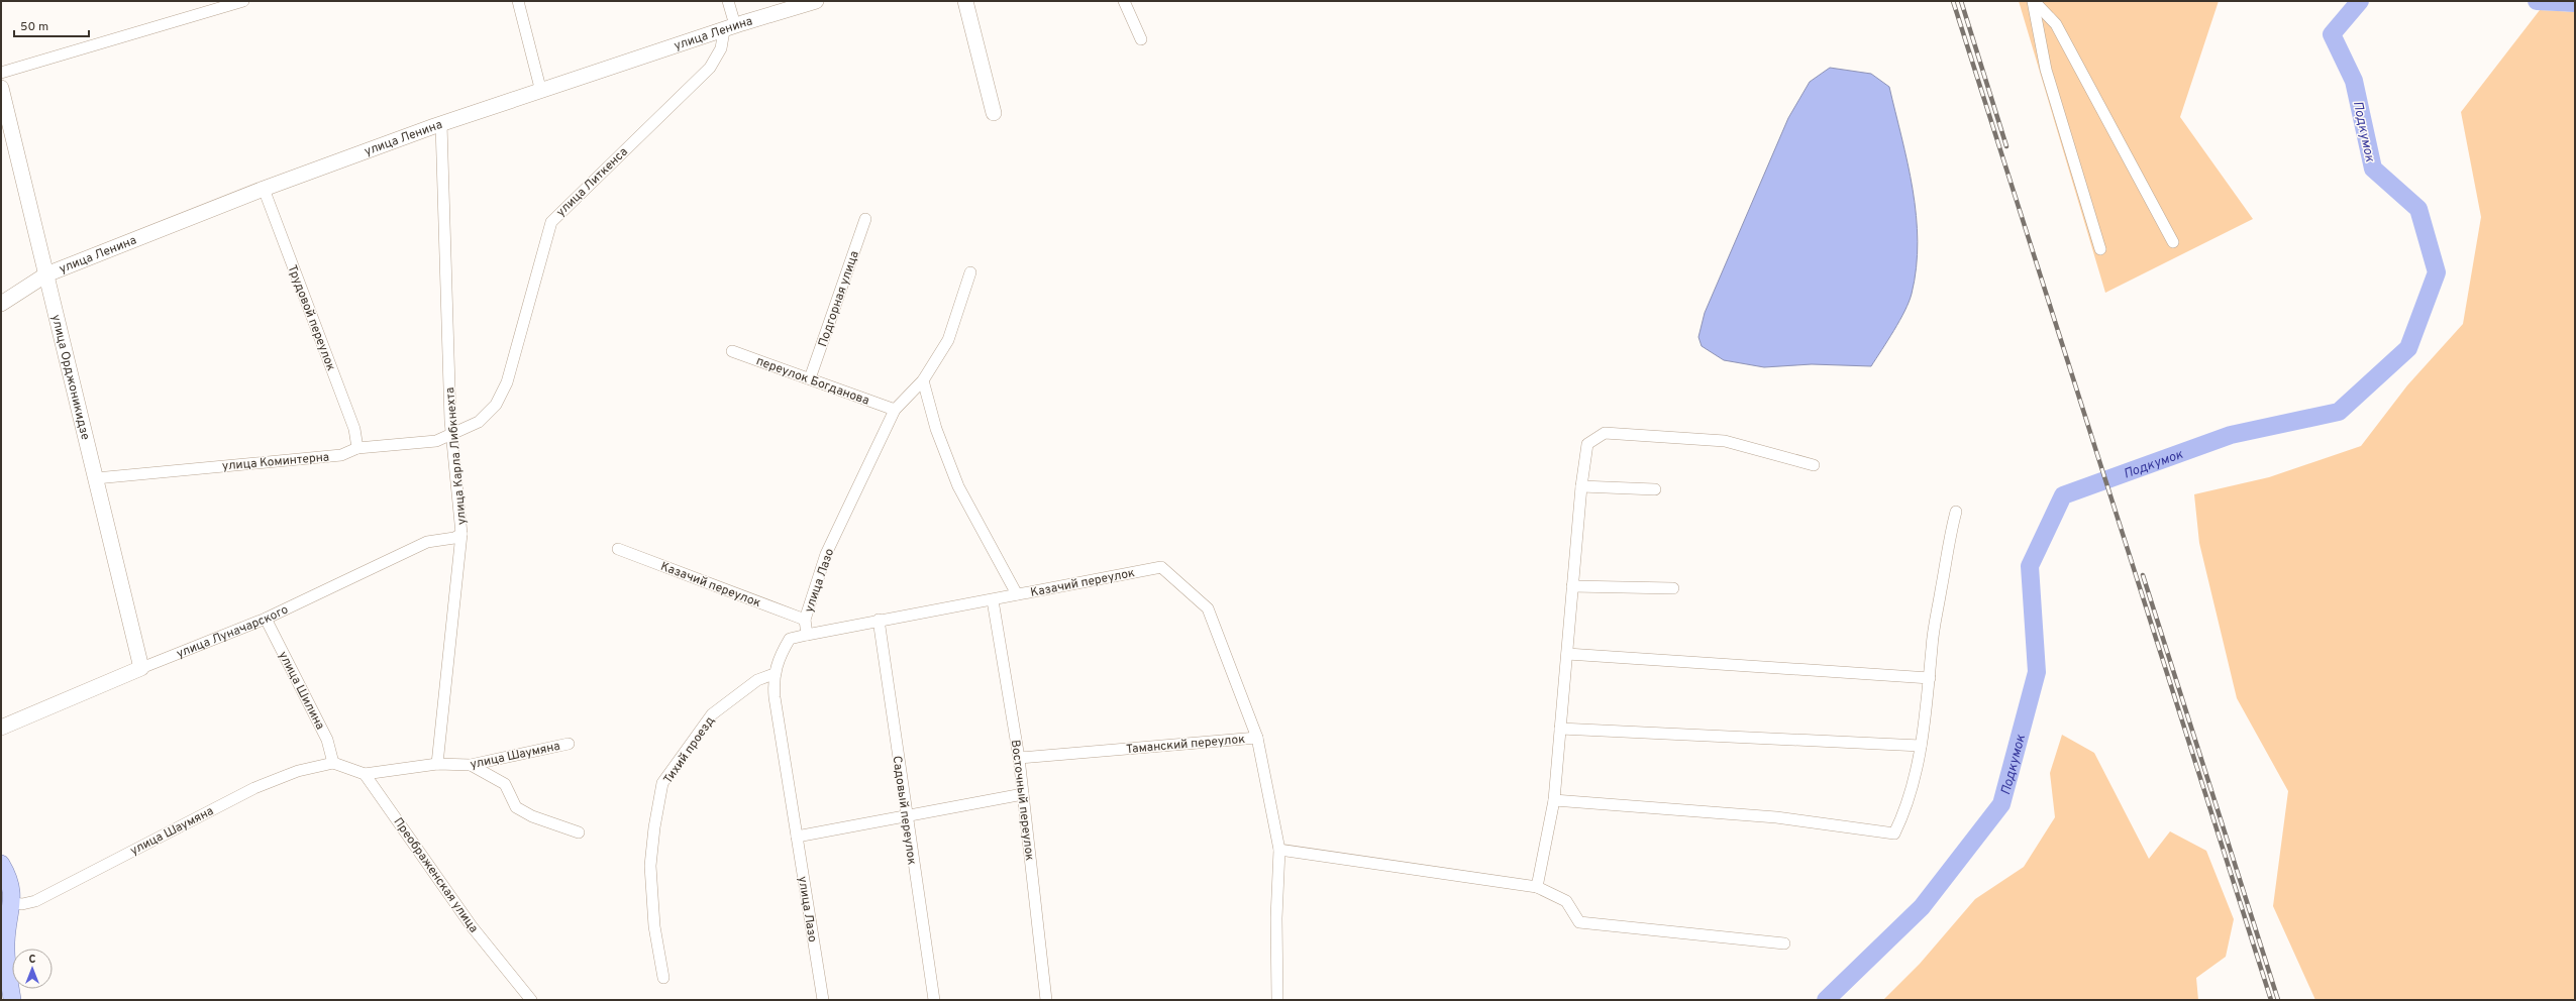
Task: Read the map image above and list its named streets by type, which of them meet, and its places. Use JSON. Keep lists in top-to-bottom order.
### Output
{
  "streets": {
    "street": [
      "улица Ленина",
      "улица Литкенса",
      "Подгорная улица",
      "Трудовой переулок",
      "улица Орджоникидзе",
      "переулок Богданова",
      "улица Карла Либкнехта",
      "улица Коминтерна",
      "улица Лазо",
      "Казачий переулок",
      "улица Луначарского",
      "улица Шилина",
      "Таманский переулок",
      "Тихий проезд",
      "улица Шаумяна",
      "Восточный переулок",
      "Садовый переулок",
      "Преображенская улица"
    ]
  },
  "crossings": [
    ["улица Ленина", "улица Литкенса"],
    ["улица Ленина", "Трудовой переулок"],
    ["улица Ленина", "улица Орджоникидзе"],
    ["улица Ленина", "улица Карла Либкнехта"],
    ["улица Литкенса", "улица Карла Либкнехта"],
    ["улица Литкенса", "улица Коминтерна"],
    ["Подгорная улица", "переулок Богданова"],
    ["Трудовой переулок", "улица Коминтерна"],
    ["улица Орджоникидзе", "улица Коминтерна"],
    ["улица Орджоникидзе", "улица Луначарского"],
    ["переулок Богданова", "улица Лазо"],
    ["улица Карла Либкнехта", "улица Коминтерна"],
    ["улица Карла Либкнехта", "улица Луначарского"],
    ["улица Карла Либкнехта", "улица Шаумяна"],
    ["улица Лазо", "Казачий переулок"],
    ["улица Лазо", "Тихий проезд"],
    ["Казачий переулок", "Таманский переулок"],
    ["Казачий переулок", "Восточный переулок"],
    ["Казачий переулок", "Садовый переулок"],
    ["улица Луначарского", "улица Шилина"],
    ["улица Шилина", "улица Шаумяна"],
    ["Таманский переулок", "Восточный переулок"],
    ["улица Шаумяна", "Преображенская улица"]
  ],
  "water": ["Подкумок"],
  "scale_bar": "50 m",
  "north": "top"
}
